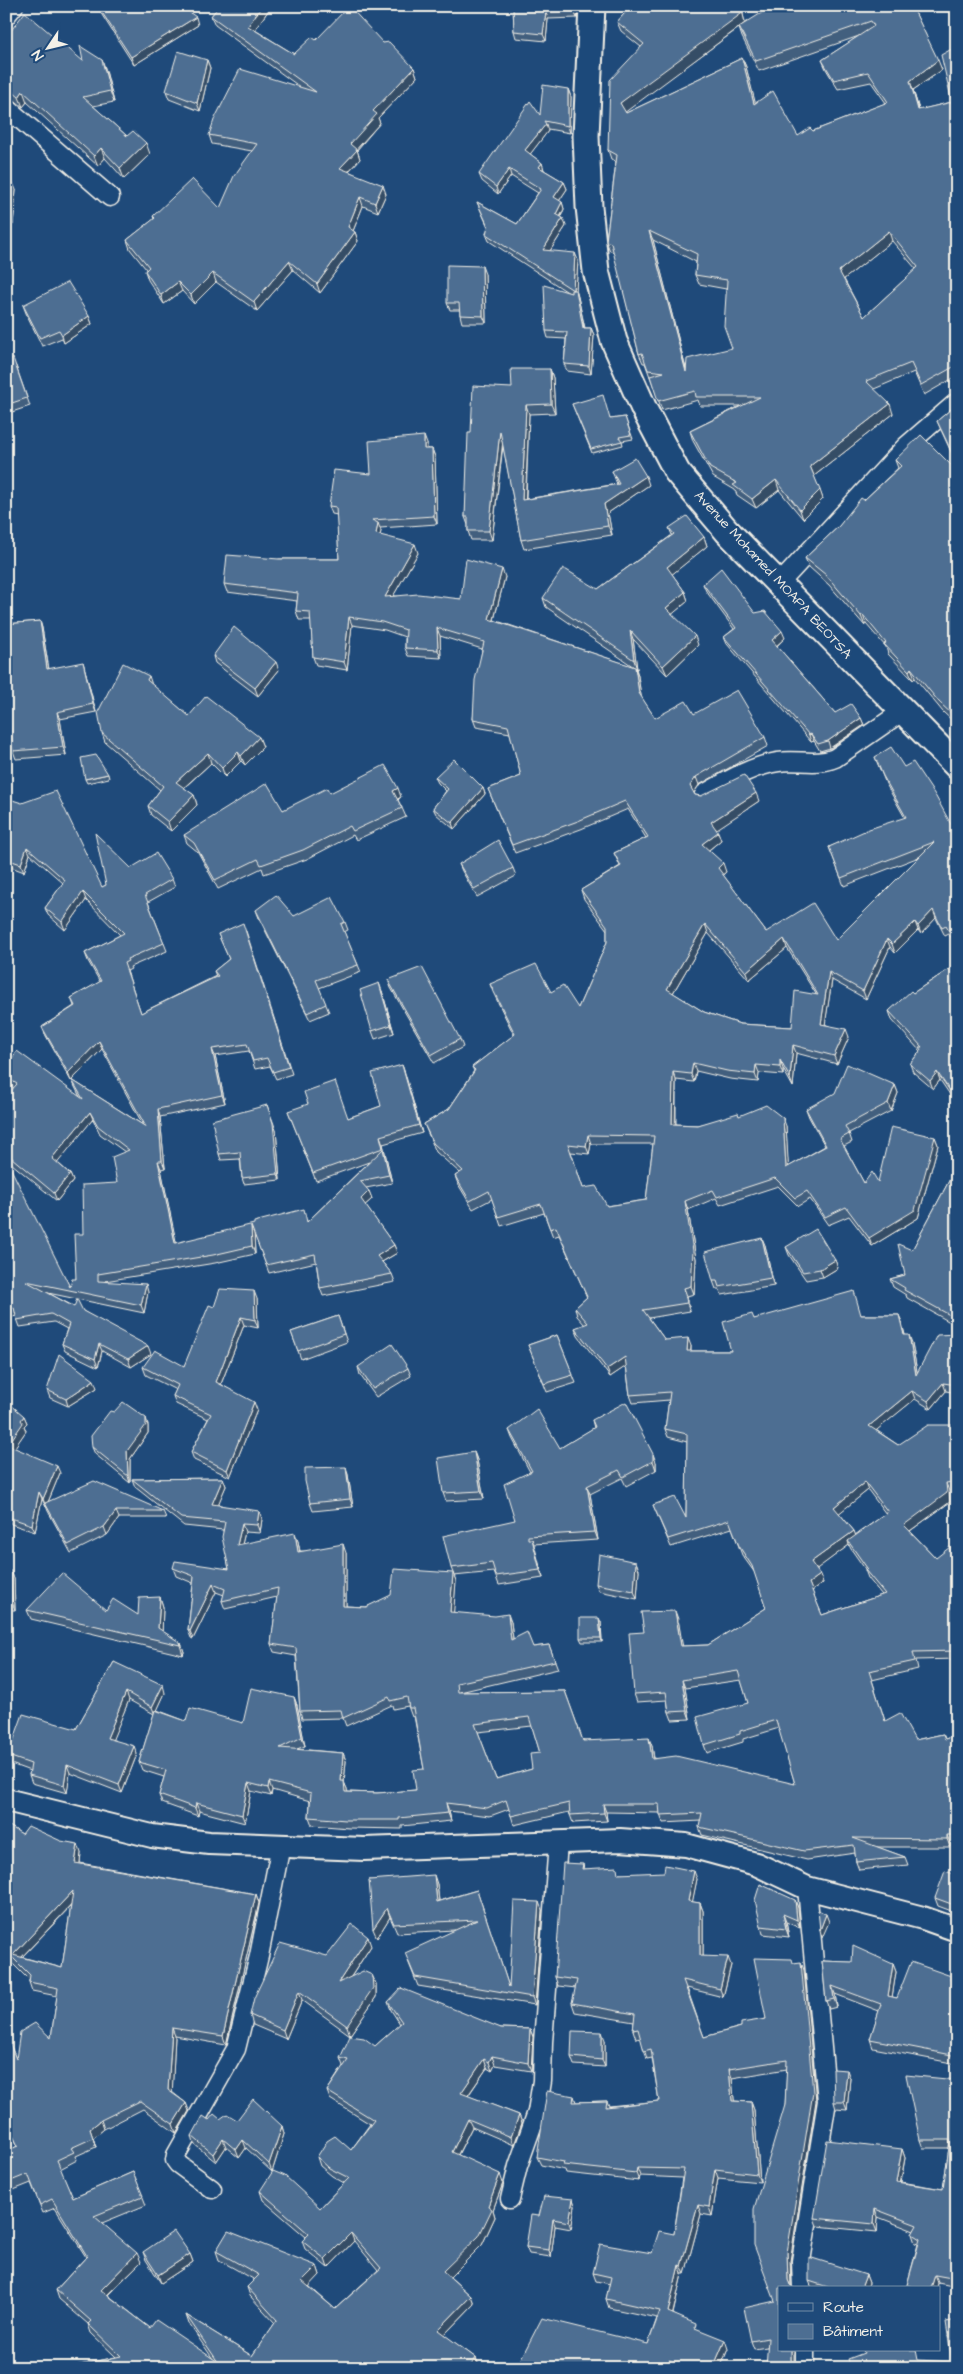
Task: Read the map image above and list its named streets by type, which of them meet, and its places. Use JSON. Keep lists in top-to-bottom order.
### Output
{
  "streets": {
    "main road": ["Avenue Mohamed MOAPA BEOTSA"]
  },
  "legend": ["Route", "Bâtiment"],
  "north": "bottom left"
}
